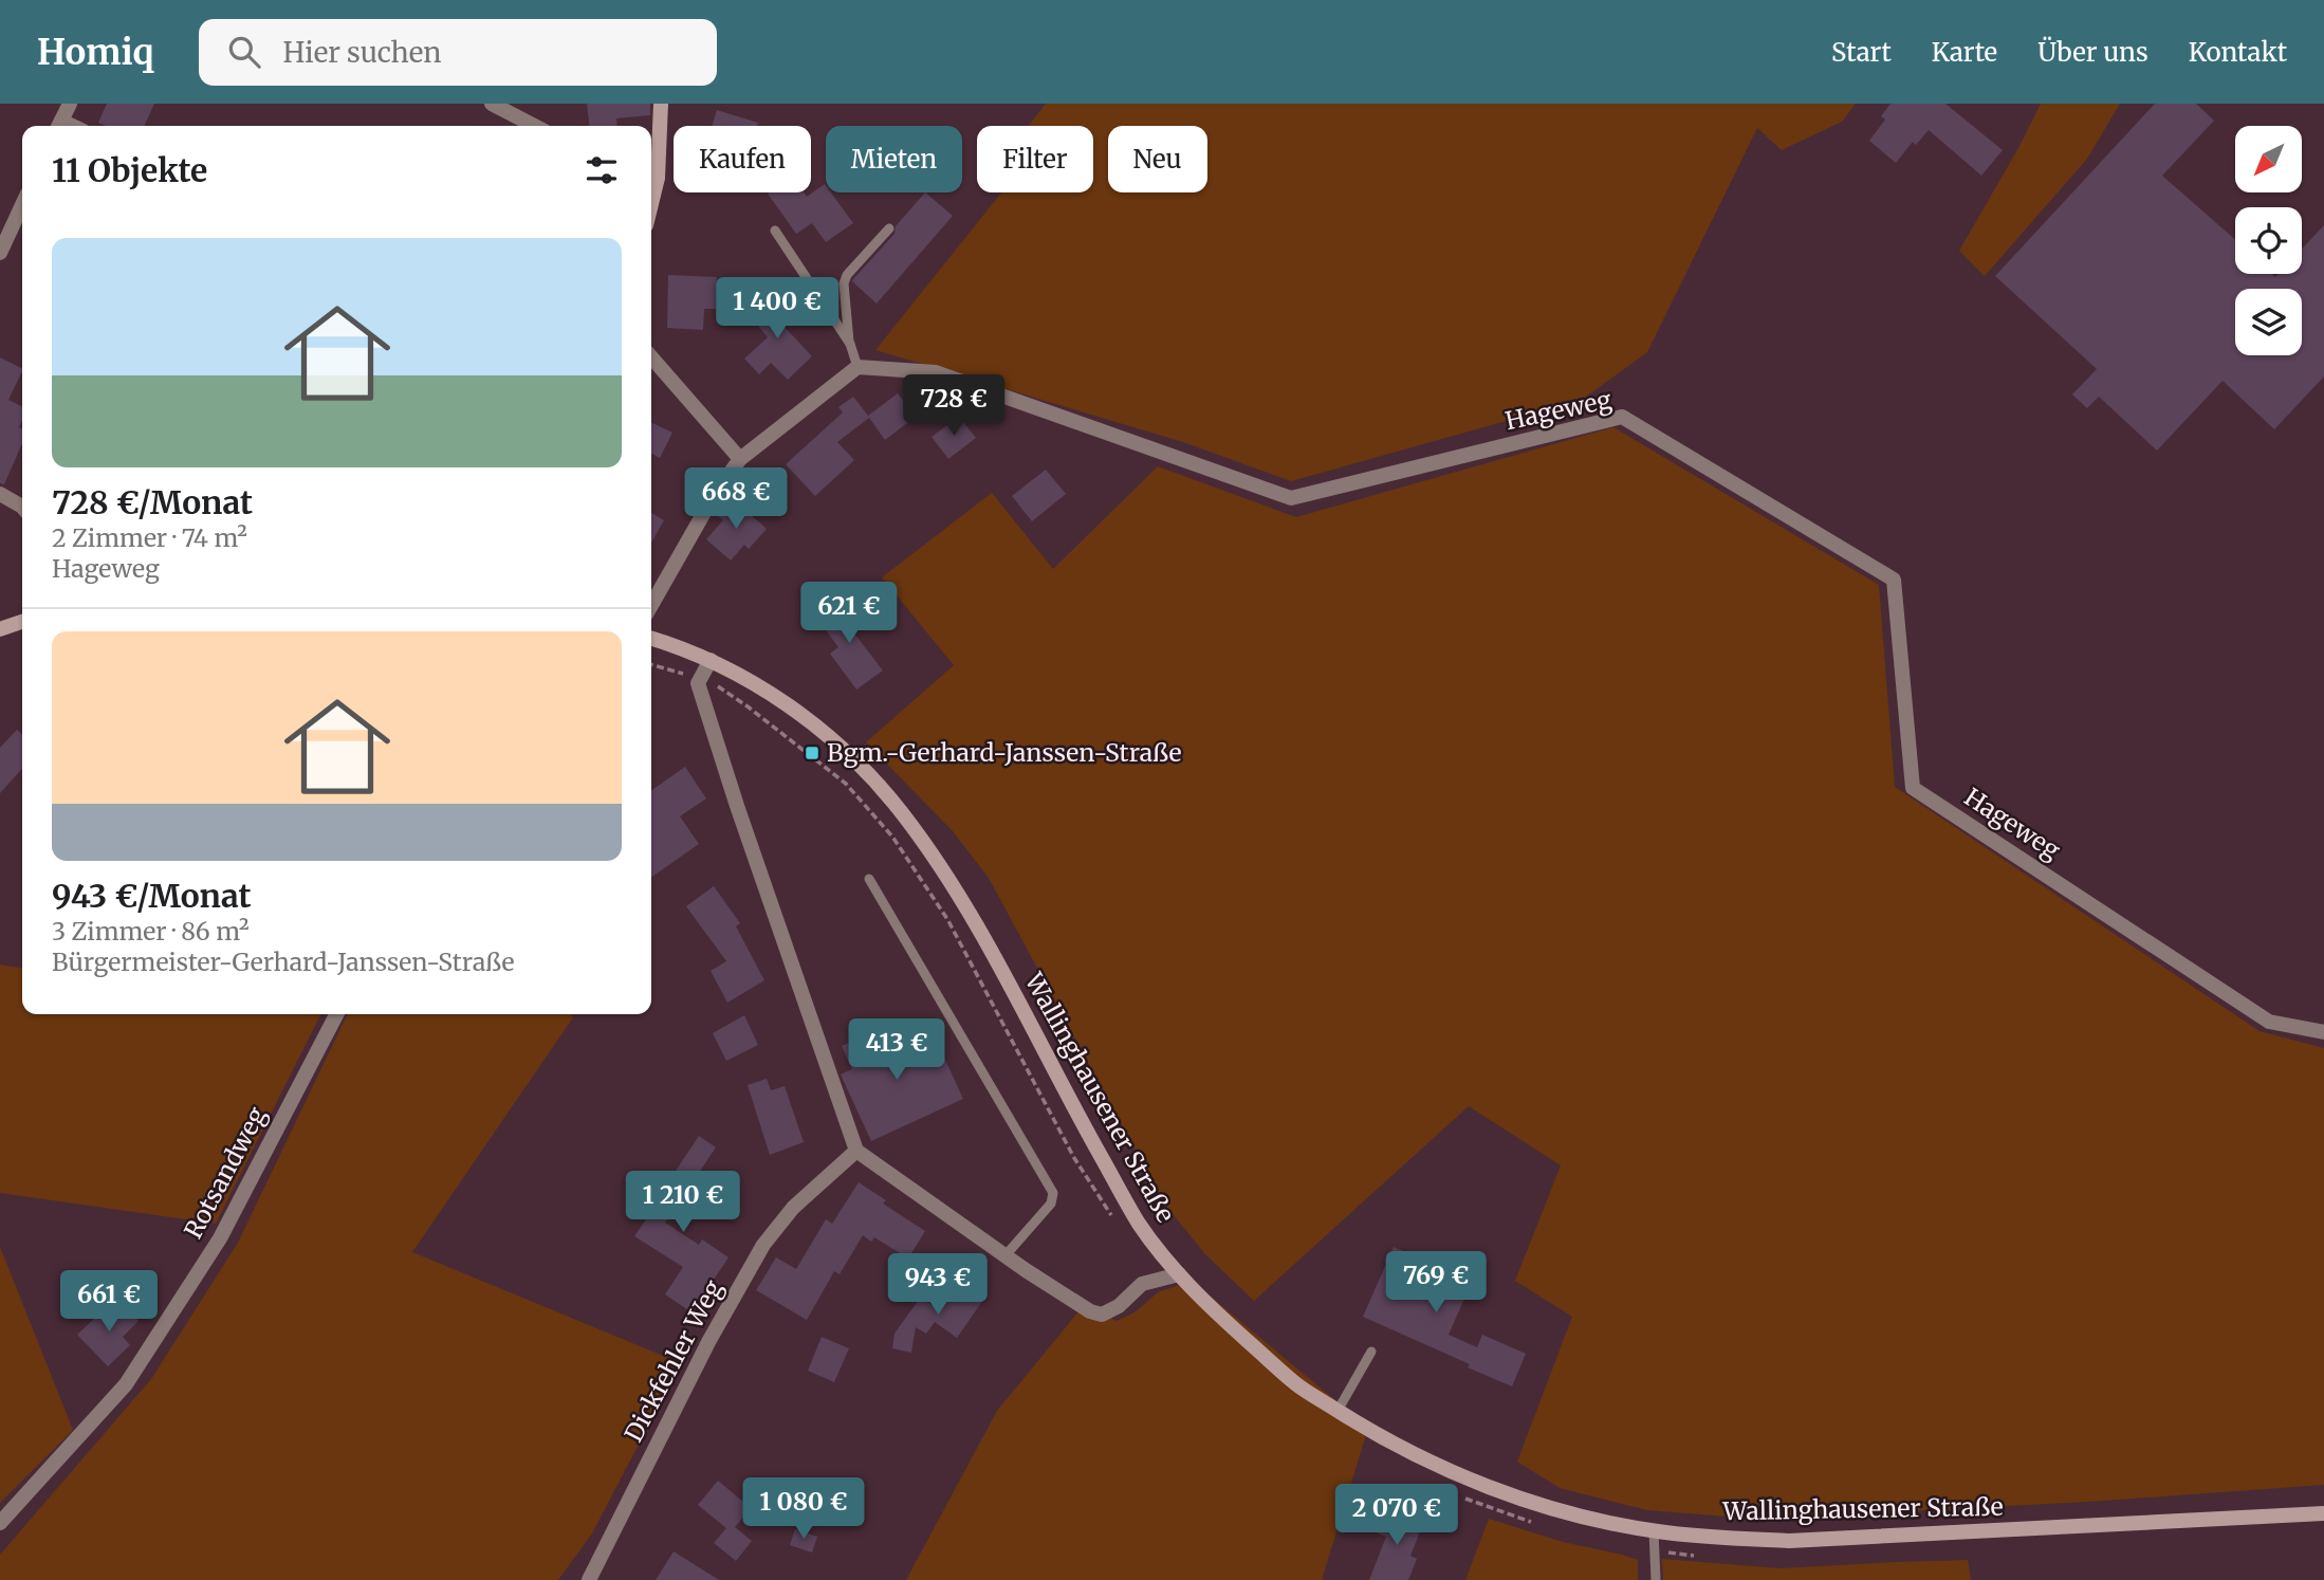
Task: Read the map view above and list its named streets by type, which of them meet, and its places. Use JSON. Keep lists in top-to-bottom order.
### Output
{
  "streets": {
    "street": [
      "Hageweg",
      "Wallinghausener Straße",
      "Rotsandweg",
      "Dickfehler Weg"
    ]
  },
  "places": {
    "transit": ["Bgm.-Gerhard-Janssen-Straße"]
  },
  "north": "bottom left",
  "page": {
    "header": "Homiq",
    "search": "Hier suchen",
    "nav": [
      "Start",
      "Karte",
      "Über uns",
      "Kontakt"
    ],
    "chip": [
      "Kaufen",
      "Mieten",
      "Filter",
      "Neu"
    ],
    "heading": "11 Objekte",
    "list": [
      {
        "name": "728 €/Monat",
        "note": "2 Zimmer · 74 m² · Hageweg"
      },
      {
        "name": "943 €/Monat",
        "note": "3 Zimmer · 86 m² · Bürgermeister-Gerhard-Janssen-Straße"
      }
    ],
    "price": [
      "1 400 €",
      "728 €",
      "668 €",
      "621 €",
      "413 €",
      "1 210 €",
      "769 €",
      "943 €",
      "661 €",
      "1 080 €",
      "2 070 €"
    ]
  }
}
